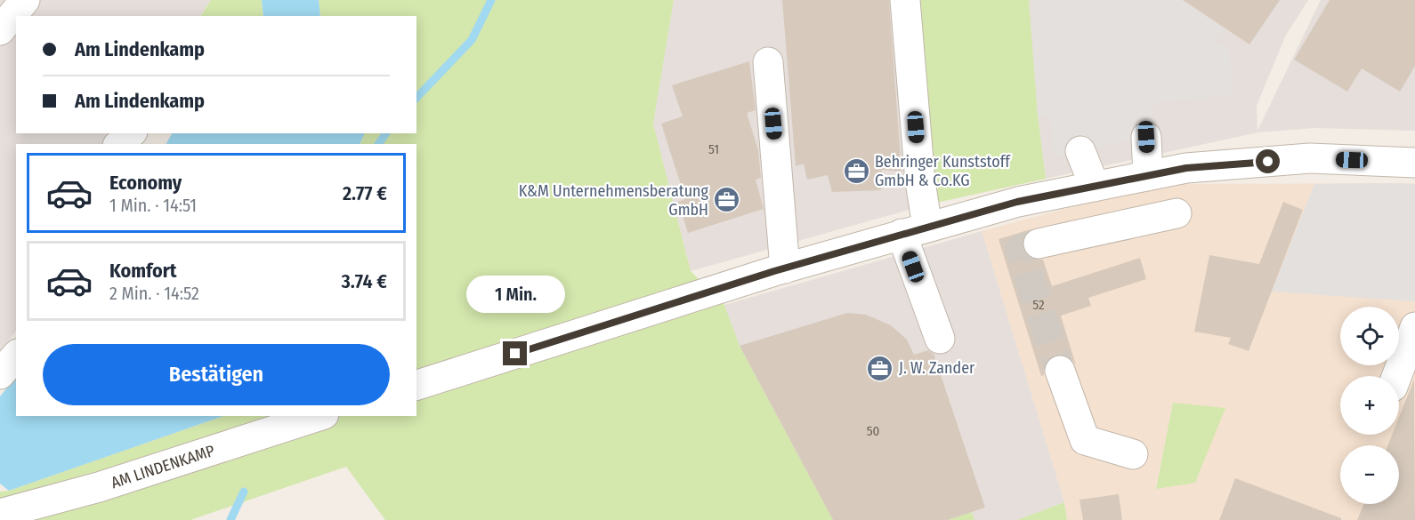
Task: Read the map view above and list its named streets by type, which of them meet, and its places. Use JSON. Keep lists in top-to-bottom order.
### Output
{
  "streets": {
    "street": ["AM LINDENKAMP"]
  },
  "places": {
    "office": ["Behringer Kunststoff GmbH & Co.KG", "K&M Unternehmensberatung GmbH", "J. W. Zander"]
  },
  "house_numbers": ["51", "52", "50"],
  "page": {
    "banner": ["Am Lindenkamp", "Am Lindenkamp"],
    "list": [
      {
        "name": "Economy",
        "note": "1 Min. · 14:51",
        "value": "2.77 €"
      },
      {
        "name": "Komfort",
        "note": "2 Min. · 14:52",
        "value": "3.74 €"
      }
    ],
    "bubble": "1 Min.",
    "map_buttons": ["+", "−"],
    "buttons": "Bestätigen"
  }
}
